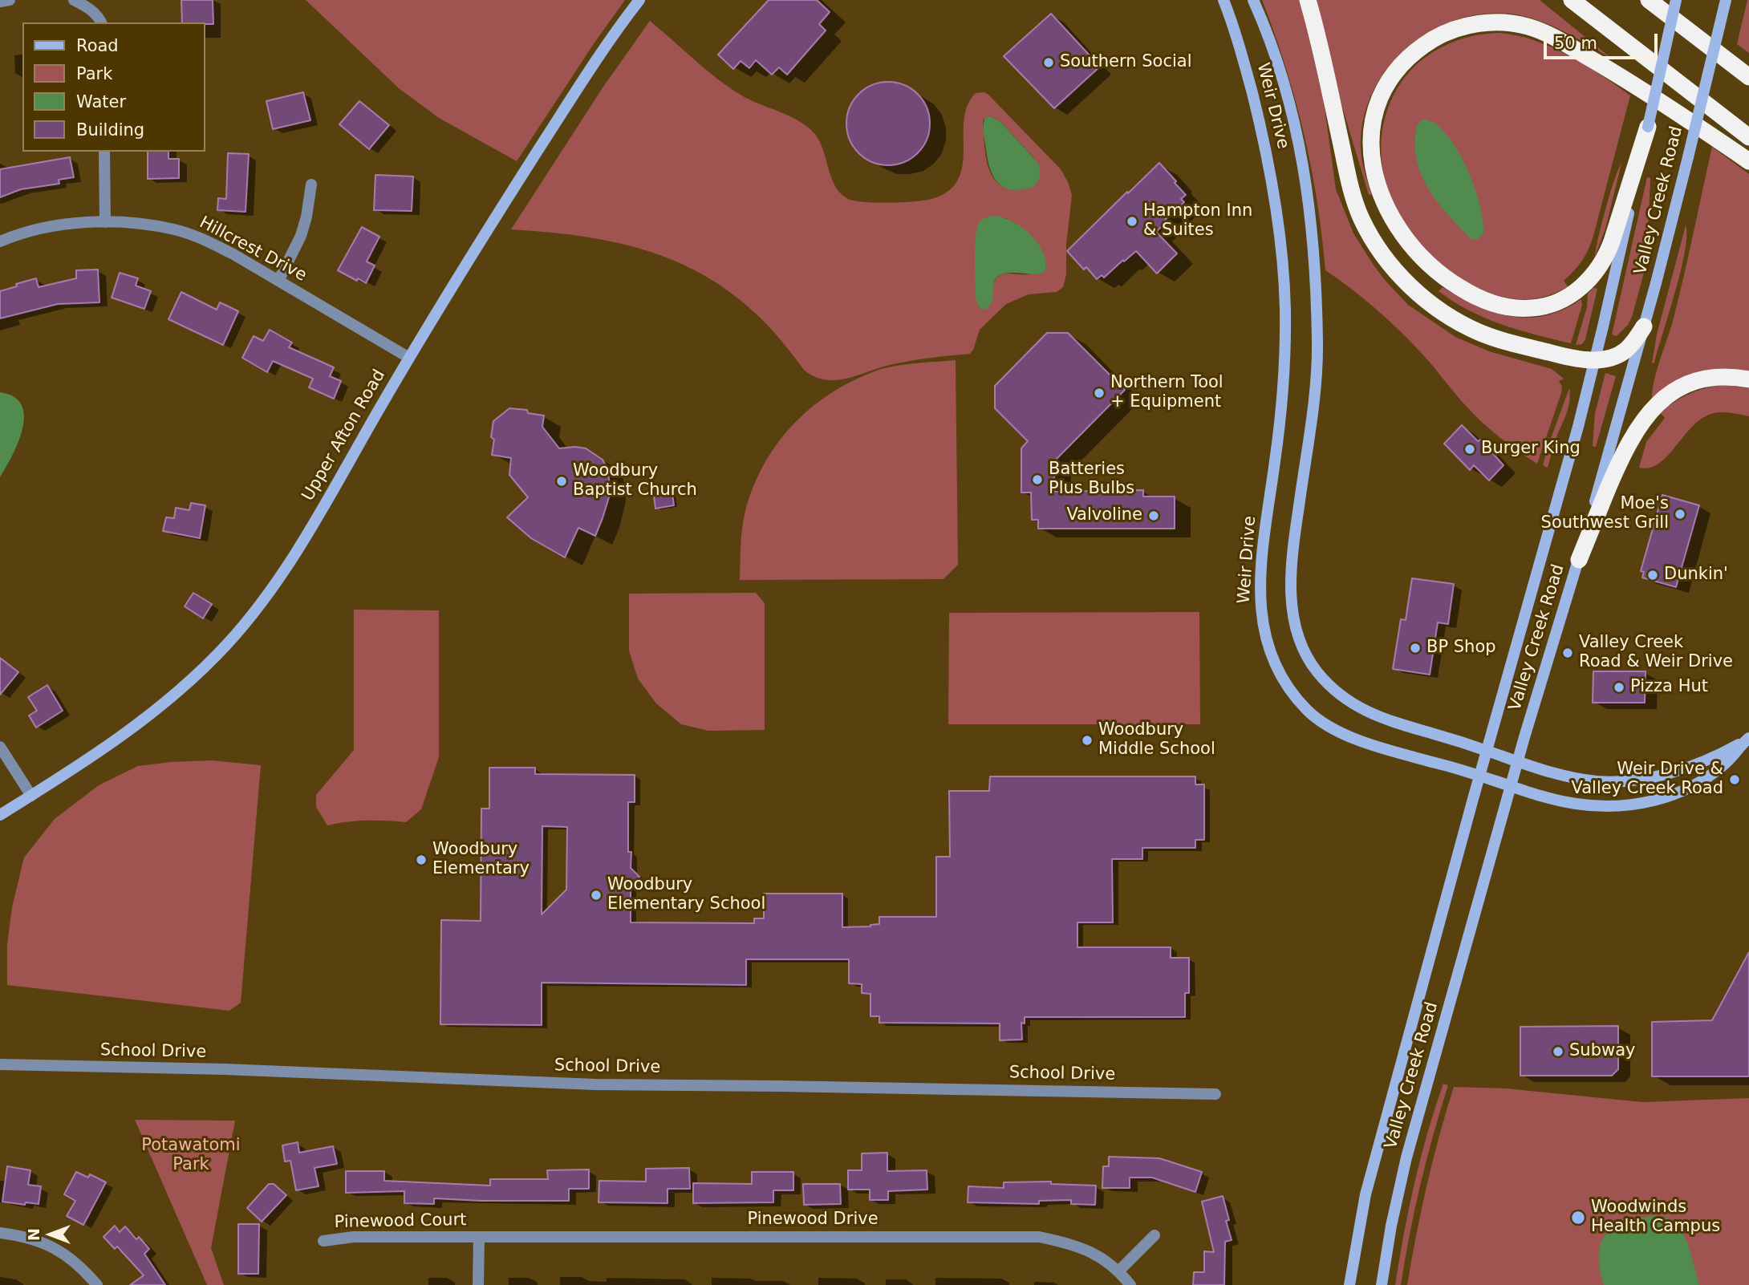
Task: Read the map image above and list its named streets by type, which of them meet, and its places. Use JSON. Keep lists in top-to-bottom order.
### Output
{
  "streets": {
    "street": [
      "Weir Drive",
      "Valley Creek Road",
      "Hillcrest Drive",
      "Upper Afton Road",
      "School Drive",
      "Pinewood Drive",
      "Pinewood Court"
    ]
  },
  "crossings": [
    ["Weir Drive", "Valley Creek Road"],
    ["Hillcrest Drive", "Upper Afton Road"],
    ["Pinewood Drive", "Pinewood Court"]
  ],
  "parks": ["Potawatomi Park"],
  "places": [
    "Southern Social",
    "Hampton Inn & Suites",
    "Northern Tool + Equipment",
    "Burger King",
    "Batteries Plus Bulbs",
    "Woodbury Baptist Church",
    "Moe's Southwest Grill",
    "Valvoline",
    "Dunkin'",
    "BP Shop",
    "Valley Creek Road & Weir Drive",
    "Pizza Hut",
    "Woodbury Middle School",
    "Weir Drive & Valley Creek Road",
    "Woodbury Elementary",
    "Woodbury Elementary School",
    "Subway",
    "Woodwinds Health Campus"
  ],
  "legend": [
    "Road",
    "Park",
    "Water",
    "Building"
  ],
  "scale_bar": "50 m",
  "north": "left"
}
